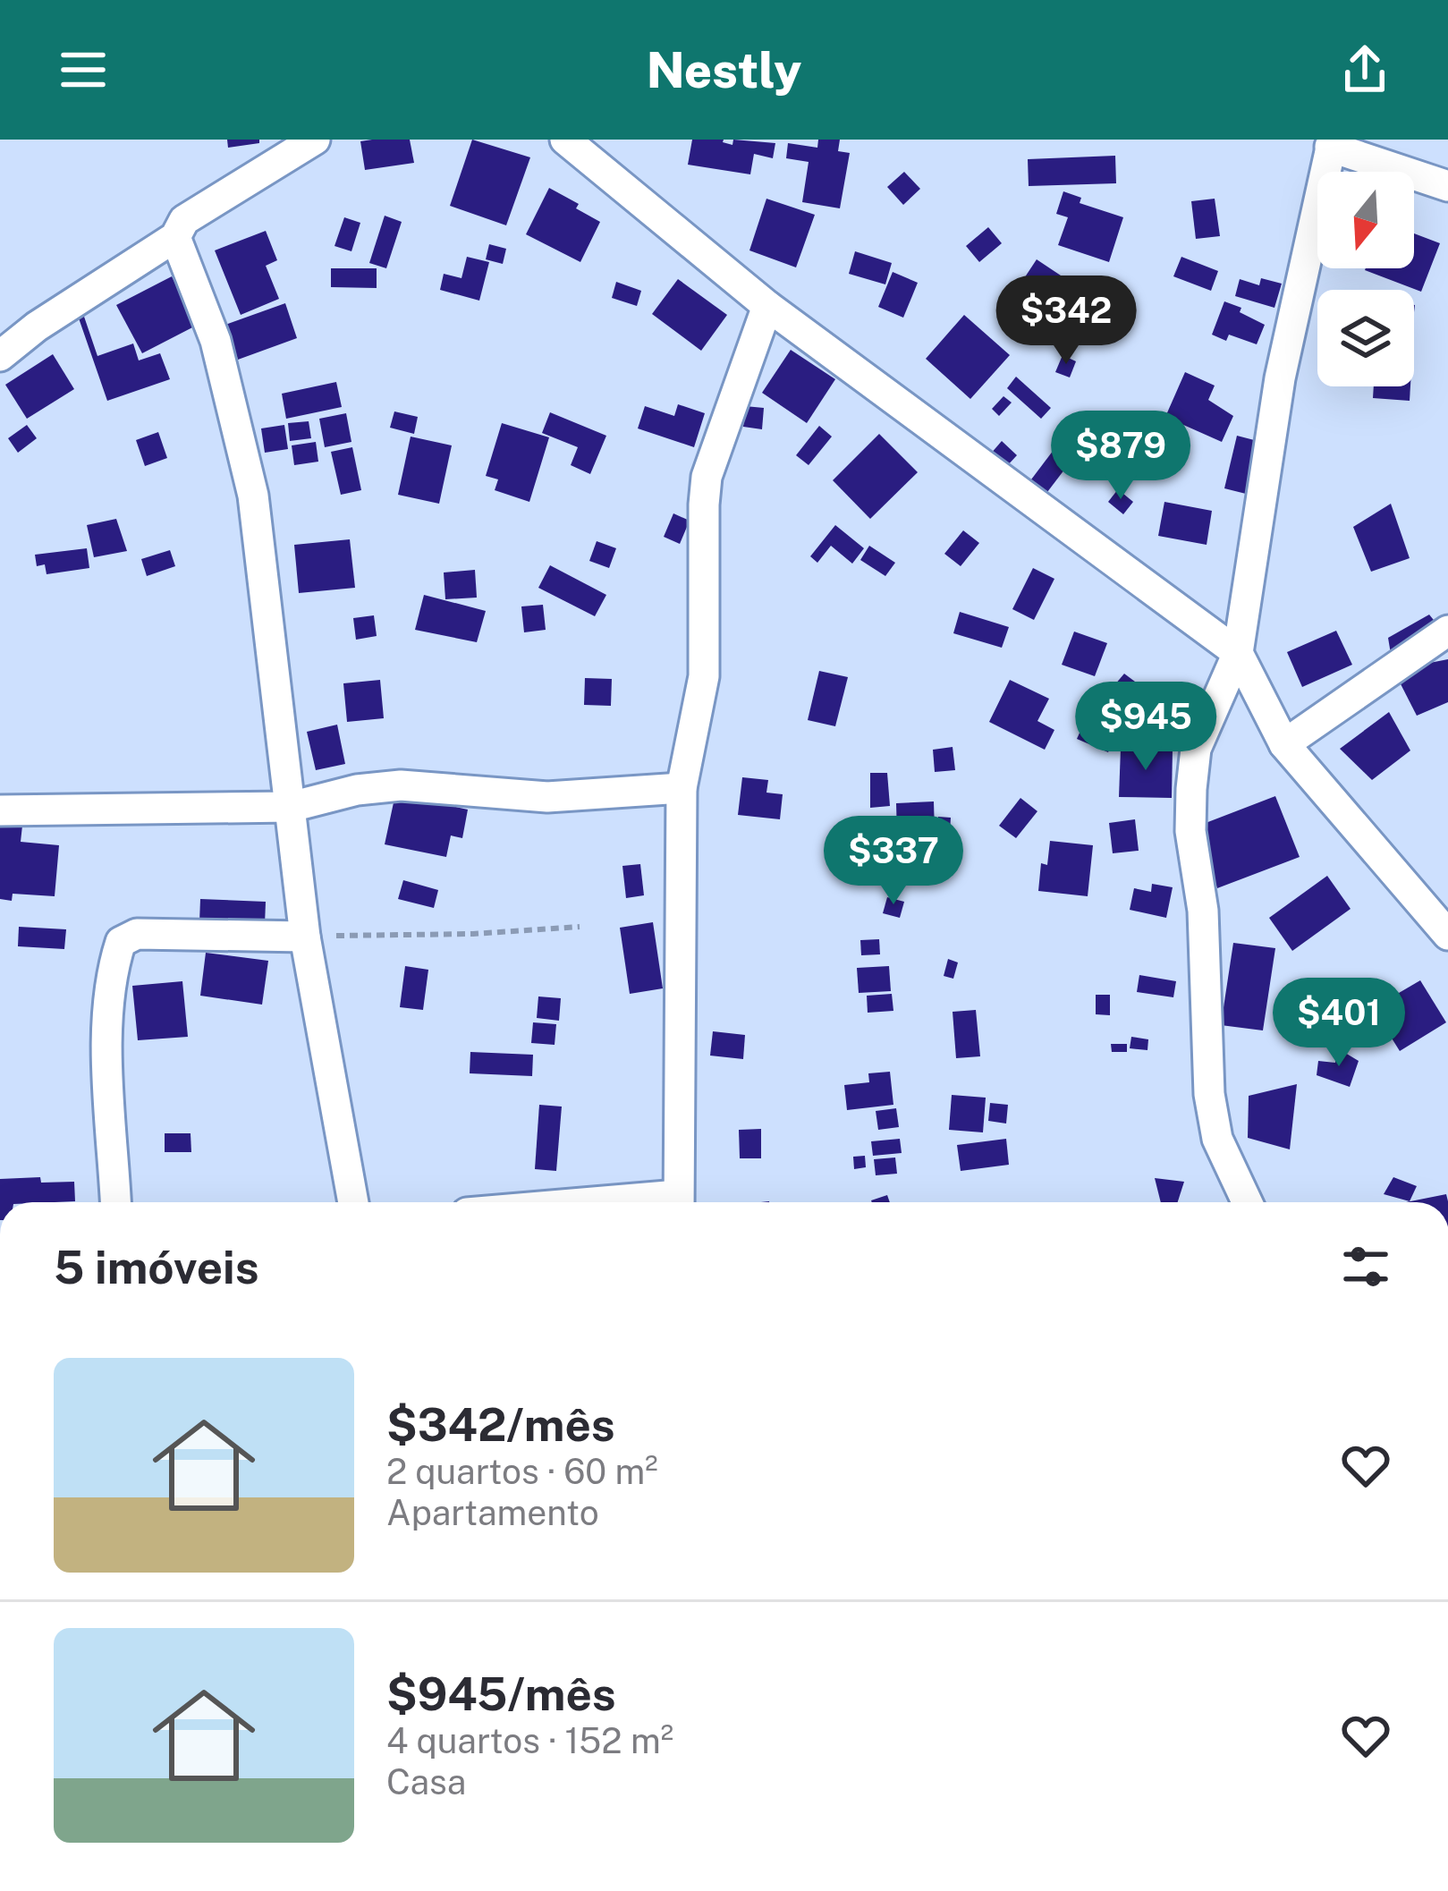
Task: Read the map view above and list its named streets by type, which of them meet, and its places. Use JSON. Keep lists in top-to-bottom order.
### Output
{
  "north": "bottom",
  "page": {
    "header": "Nestly",
    "price": [
      "$342",
      "$879",
      "$945",
      "$337",
      "$401"
    ],
    "heading": "5 imóveis",
    "list": [
      {
        "name": "$342/mês",
        "note": "2 quartos · 60 m² · Apartamento"
      },
      {
        "name": "$945/mês",
        "note": "4 quartos · 152 m² · Casa"
      }
    ]
  }
}
